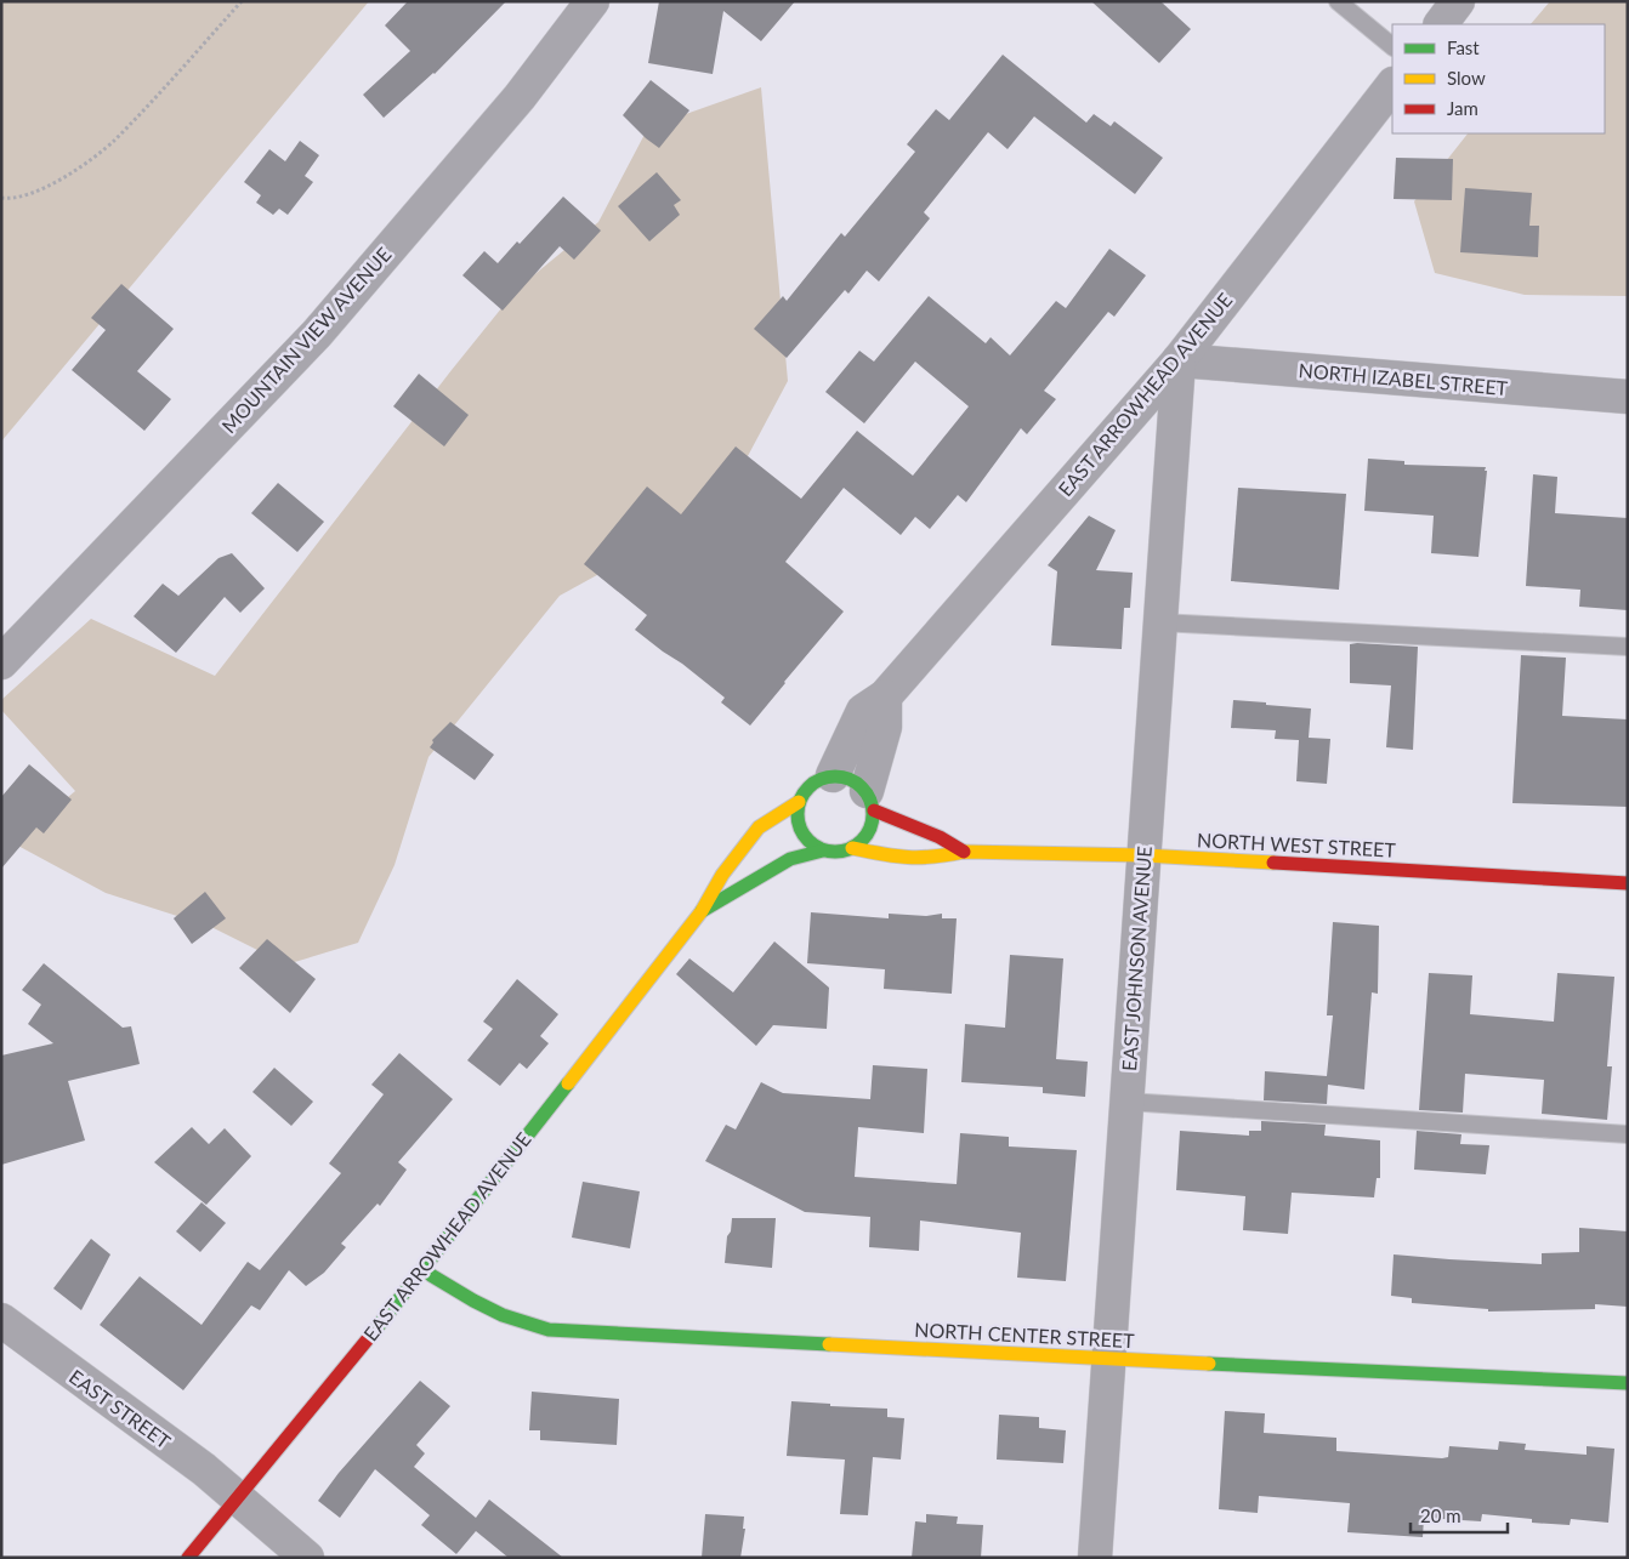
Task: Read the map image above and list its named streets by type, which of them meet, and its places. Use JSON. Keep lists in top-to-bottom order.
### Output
{
  "streets": {
    "street": [
      "MOUNTAIN VIEW AVENUE",
      "NORTH IZABEL STREET",
      "EAST ARROWHEAD AVENUE",
      "NORTH WEST STREET",
      "EAST JOHNSON AVENUE",
      "NORTH CENTER STREET",
      "EAST STREET"
    ]
  },
  "crossings": [
    ["NORTH IZABEL STREET", "EAST ARROWHEAD AVENUE"],
    ["NORTH IZABEL STREET", "EAST JOHNSON AVENUE"],
    ["EAST ARROWHEAD AVENUE", "NORTH WEST STREET"],
    ["EAST ARROWHEAD AVENUE", "EAST JOHNSON AVENUE"],
    ["EAST ARROWHEAD AVENUE", "EAST STREET"],
    ["NORTH WEST STREET", "EAST JOHNSON AVENUE"],
    ["EAST JOHNSON AVENUE", "NORTH CENTER STREET"]
  ],
  "legend": ["Fast", "Slow", "Jam"],
  "scale_bar": "20 m"
}
